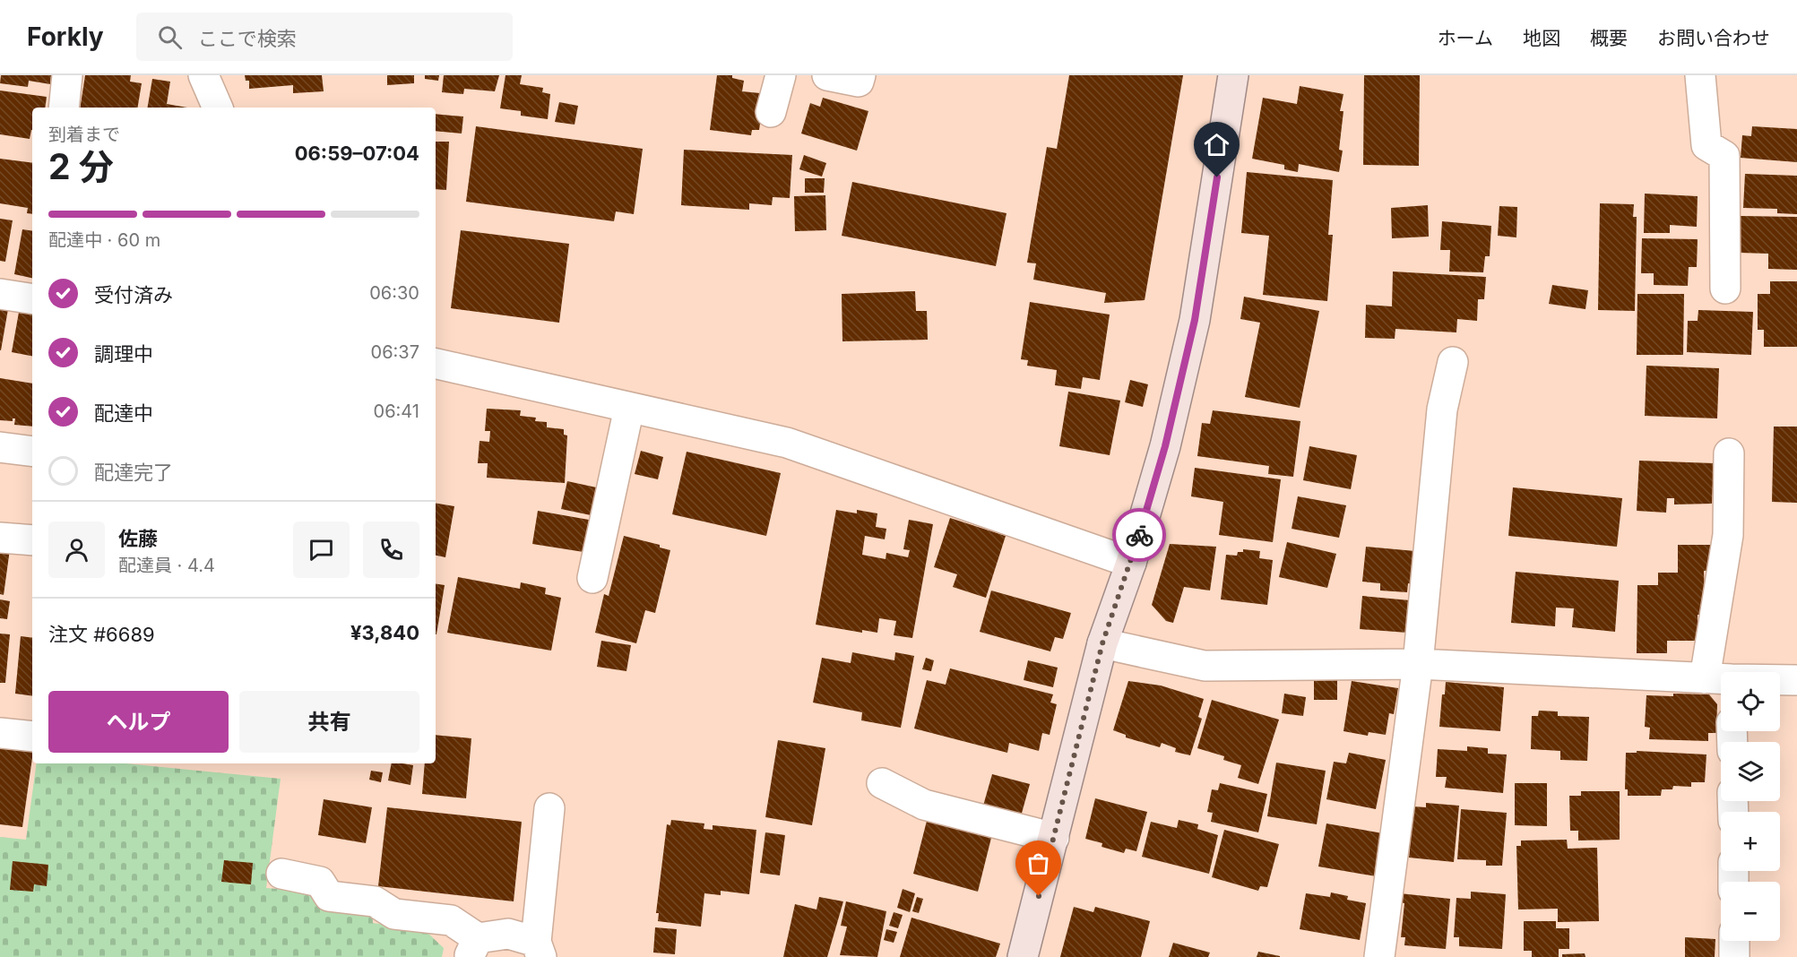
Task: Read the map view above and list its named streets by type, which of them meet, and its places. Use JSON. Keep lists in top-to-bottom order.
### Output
{
  "page": {
    "header": "Forkly",
    "search": "ここで検索",
    "nav": [
      "ホーム",
      "地図",
      "概要",
      "お問い合わせ"
    ],
    "heading": ["2 分", "到着まで", "06:59–07:04"],
    "panel": [
      "佐藤",
      "配達員 · 4.4",
      "注文 #6689",
      "¥3,840"
    ],
    "bar": "配達中 · 60 m",
    "list": [
      ["受付済み", "06:30"],
      ["調理中", "06:37"],
      ["配達中", "06:41"],
      "配達完了"
    ],
    "map_buttons": ["+", "−"],
    "buttons": ["ヘルプ", "共有"]
  }
}
